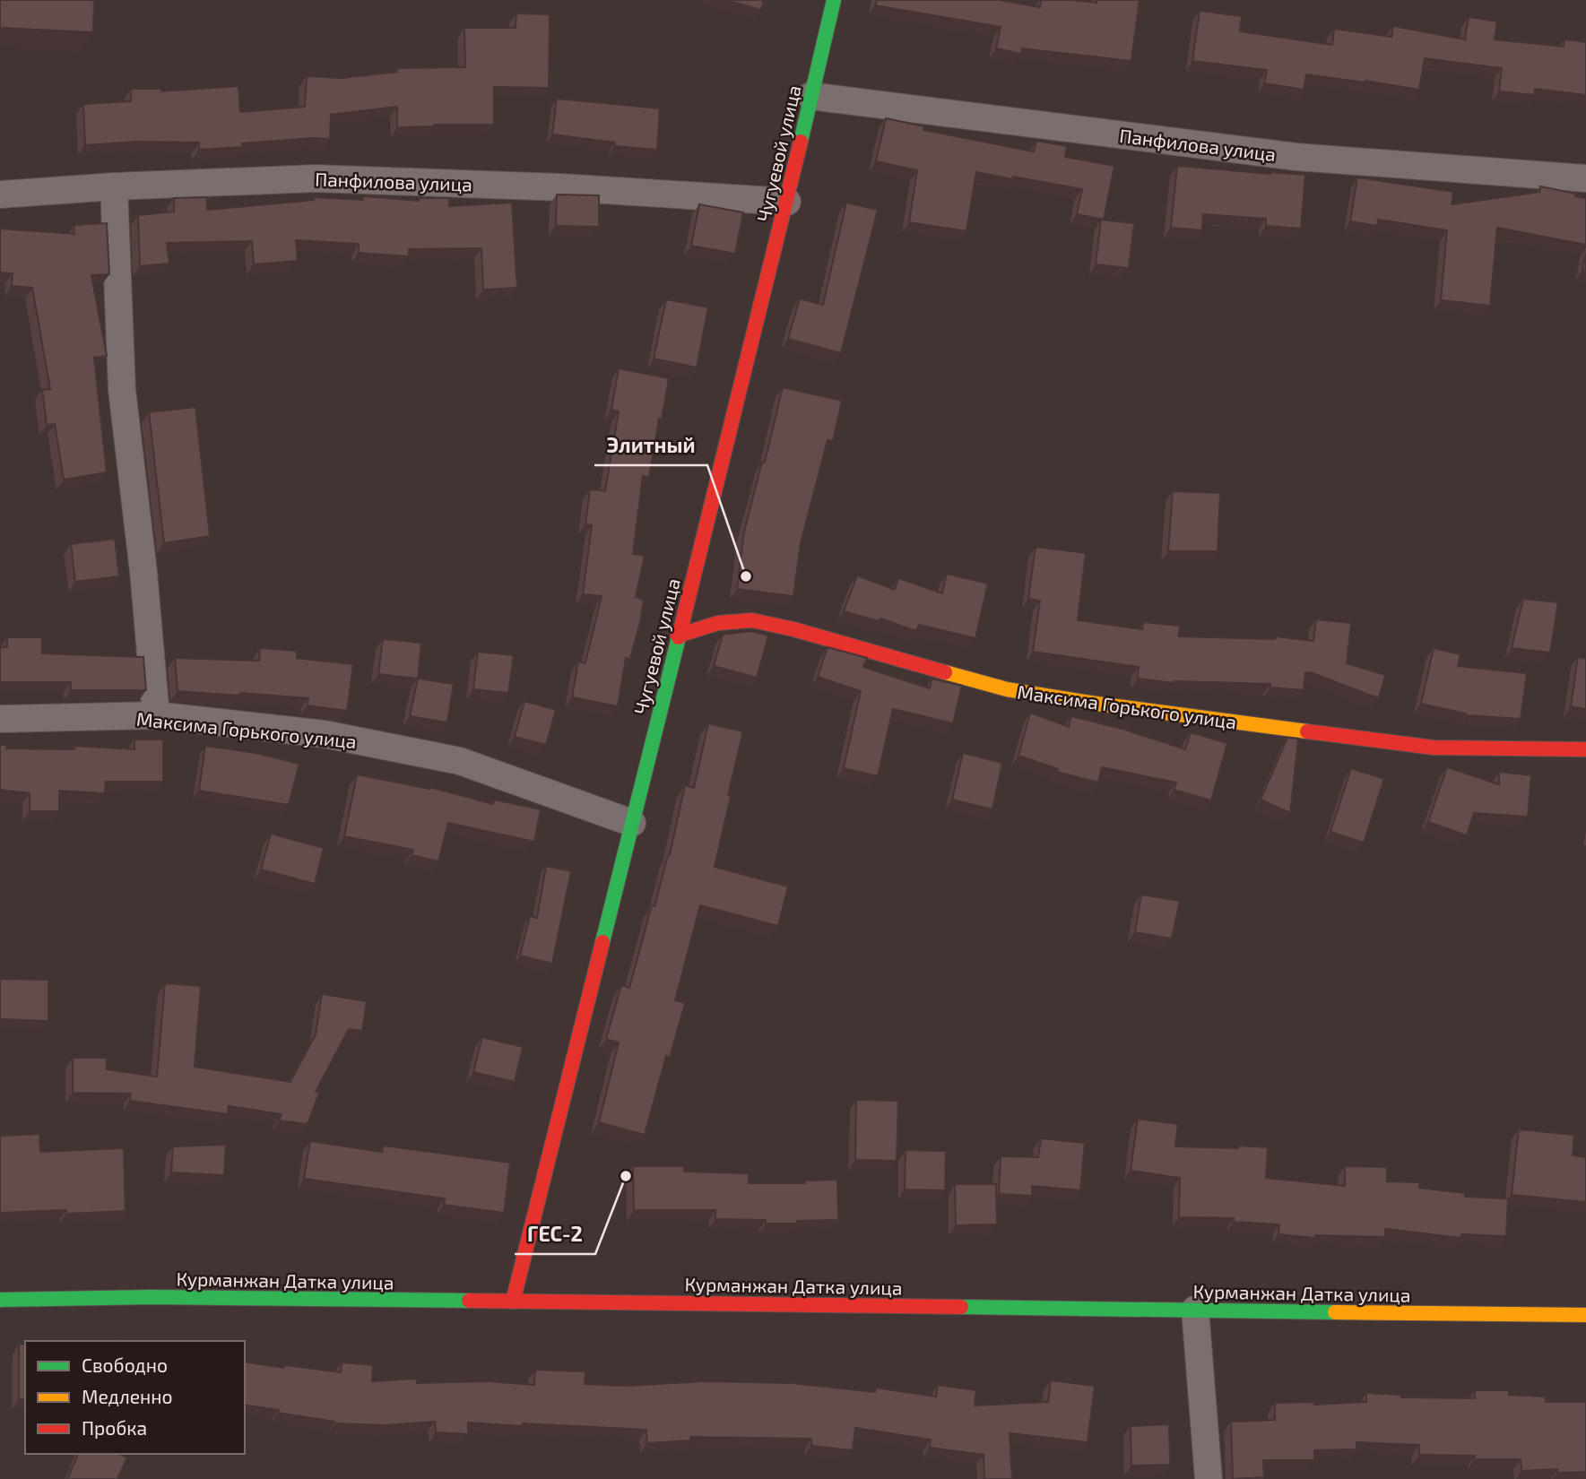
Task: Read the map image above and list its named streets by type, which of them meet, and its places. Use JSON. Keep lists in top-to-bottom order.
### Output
{
  "streets": {
    "street": [
      "Панфилова улица",
      "Чугуевой улица",
      "Максима Горького улица",
      "Курманжан Датка улица"
    ]
  },
  "crossings": [
    ["Панфилова улица", "Чугуевой улица"],
    ["Чугуевой улица", "Максима Горького улица"],
    ["Чугуевой улица", "Курманжан Датка улица"]
  ],
  "places": ["Элитный", "ГЕС-2"],
  "legend": ["Свободно", "Медленно", "Пробка"]
}
